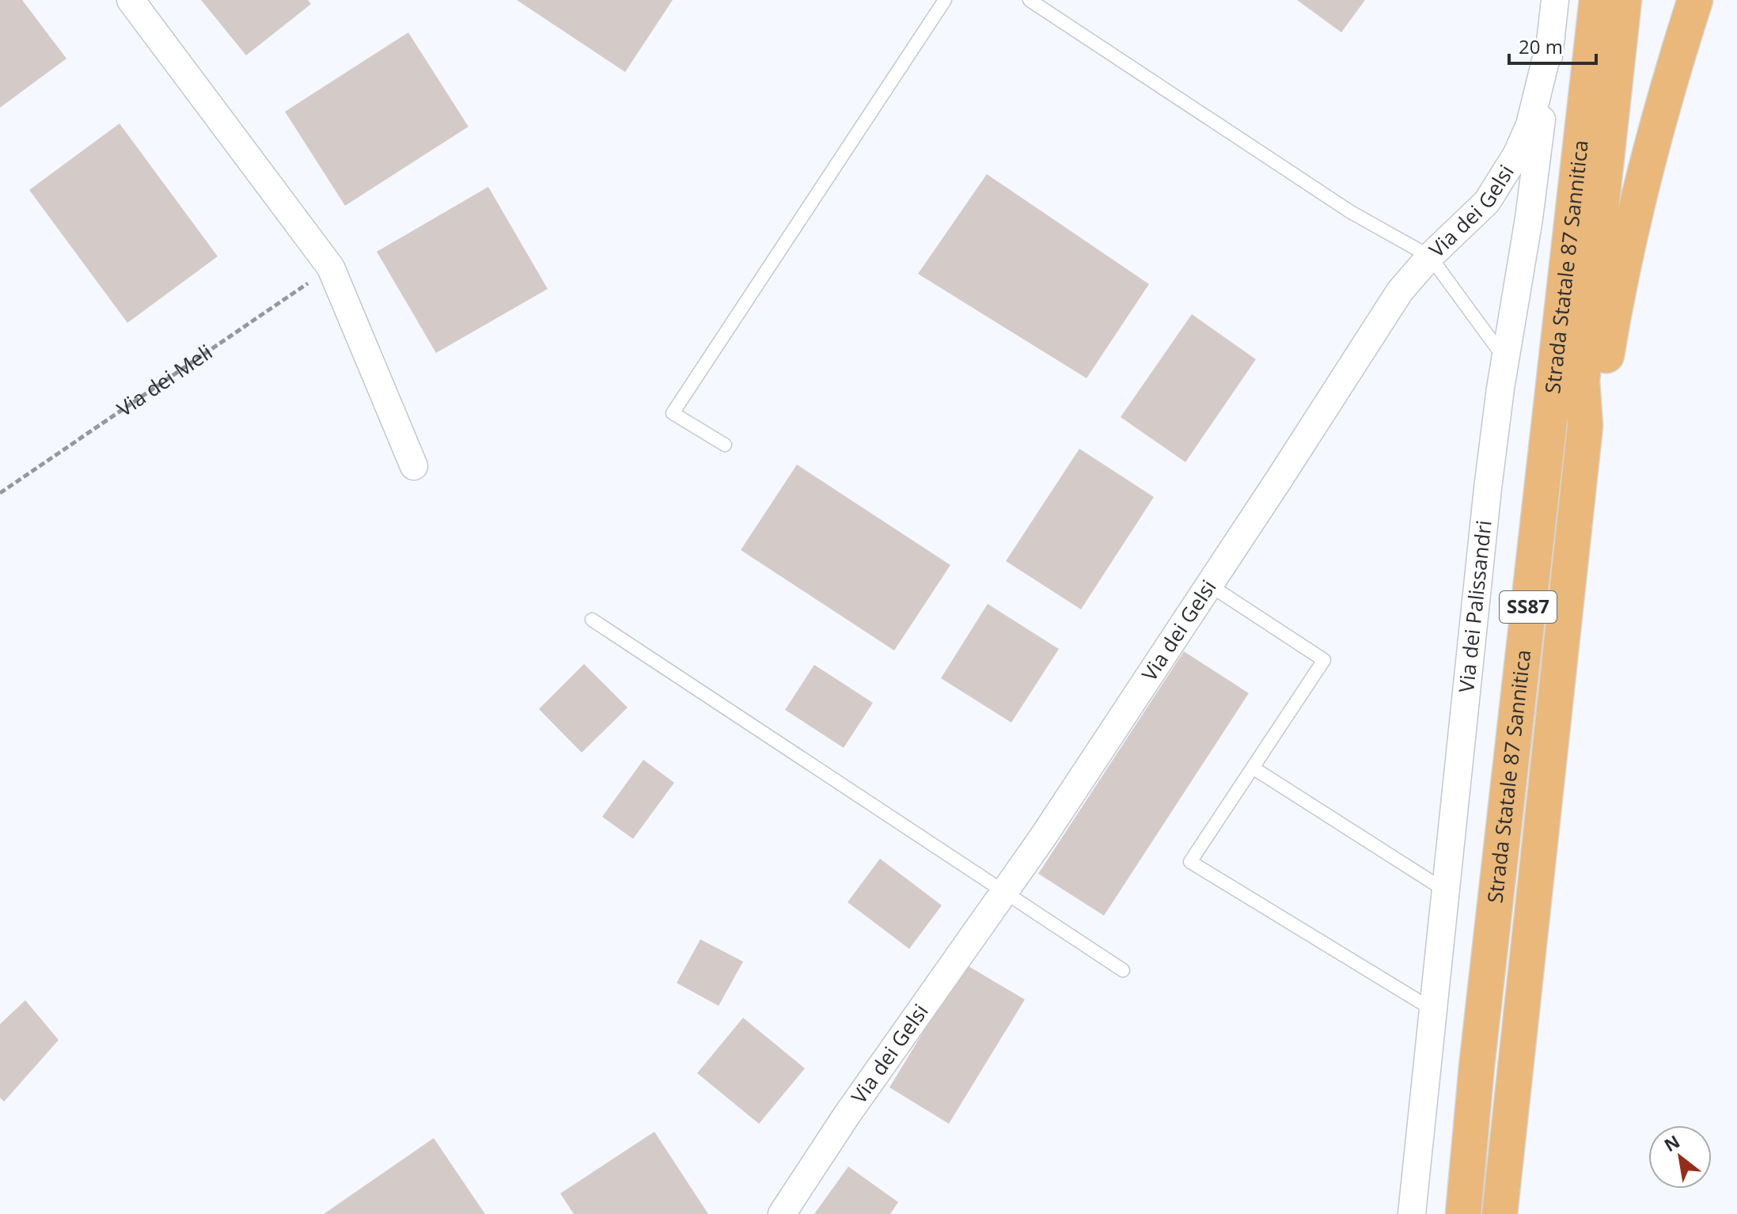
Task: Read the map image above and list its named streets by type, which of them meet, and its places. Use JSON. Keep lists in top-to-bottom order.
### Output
{
  "streets": {
    "highway": ["Strada Statale 87 Sannitica", "SS87"],
    "street": ["Via dei Gelsi", "Via dei Palissandri"],
    "path": ["Via dei Meli"]
  },
  "crossings": [
    ["Via dei Gelsi", "Via dei Palissandri"],
    ["Strada Statale 87 Sannitica", "SS87"]
  ],
  "scale_bar": "20 m",
  "north": "top left"
}
